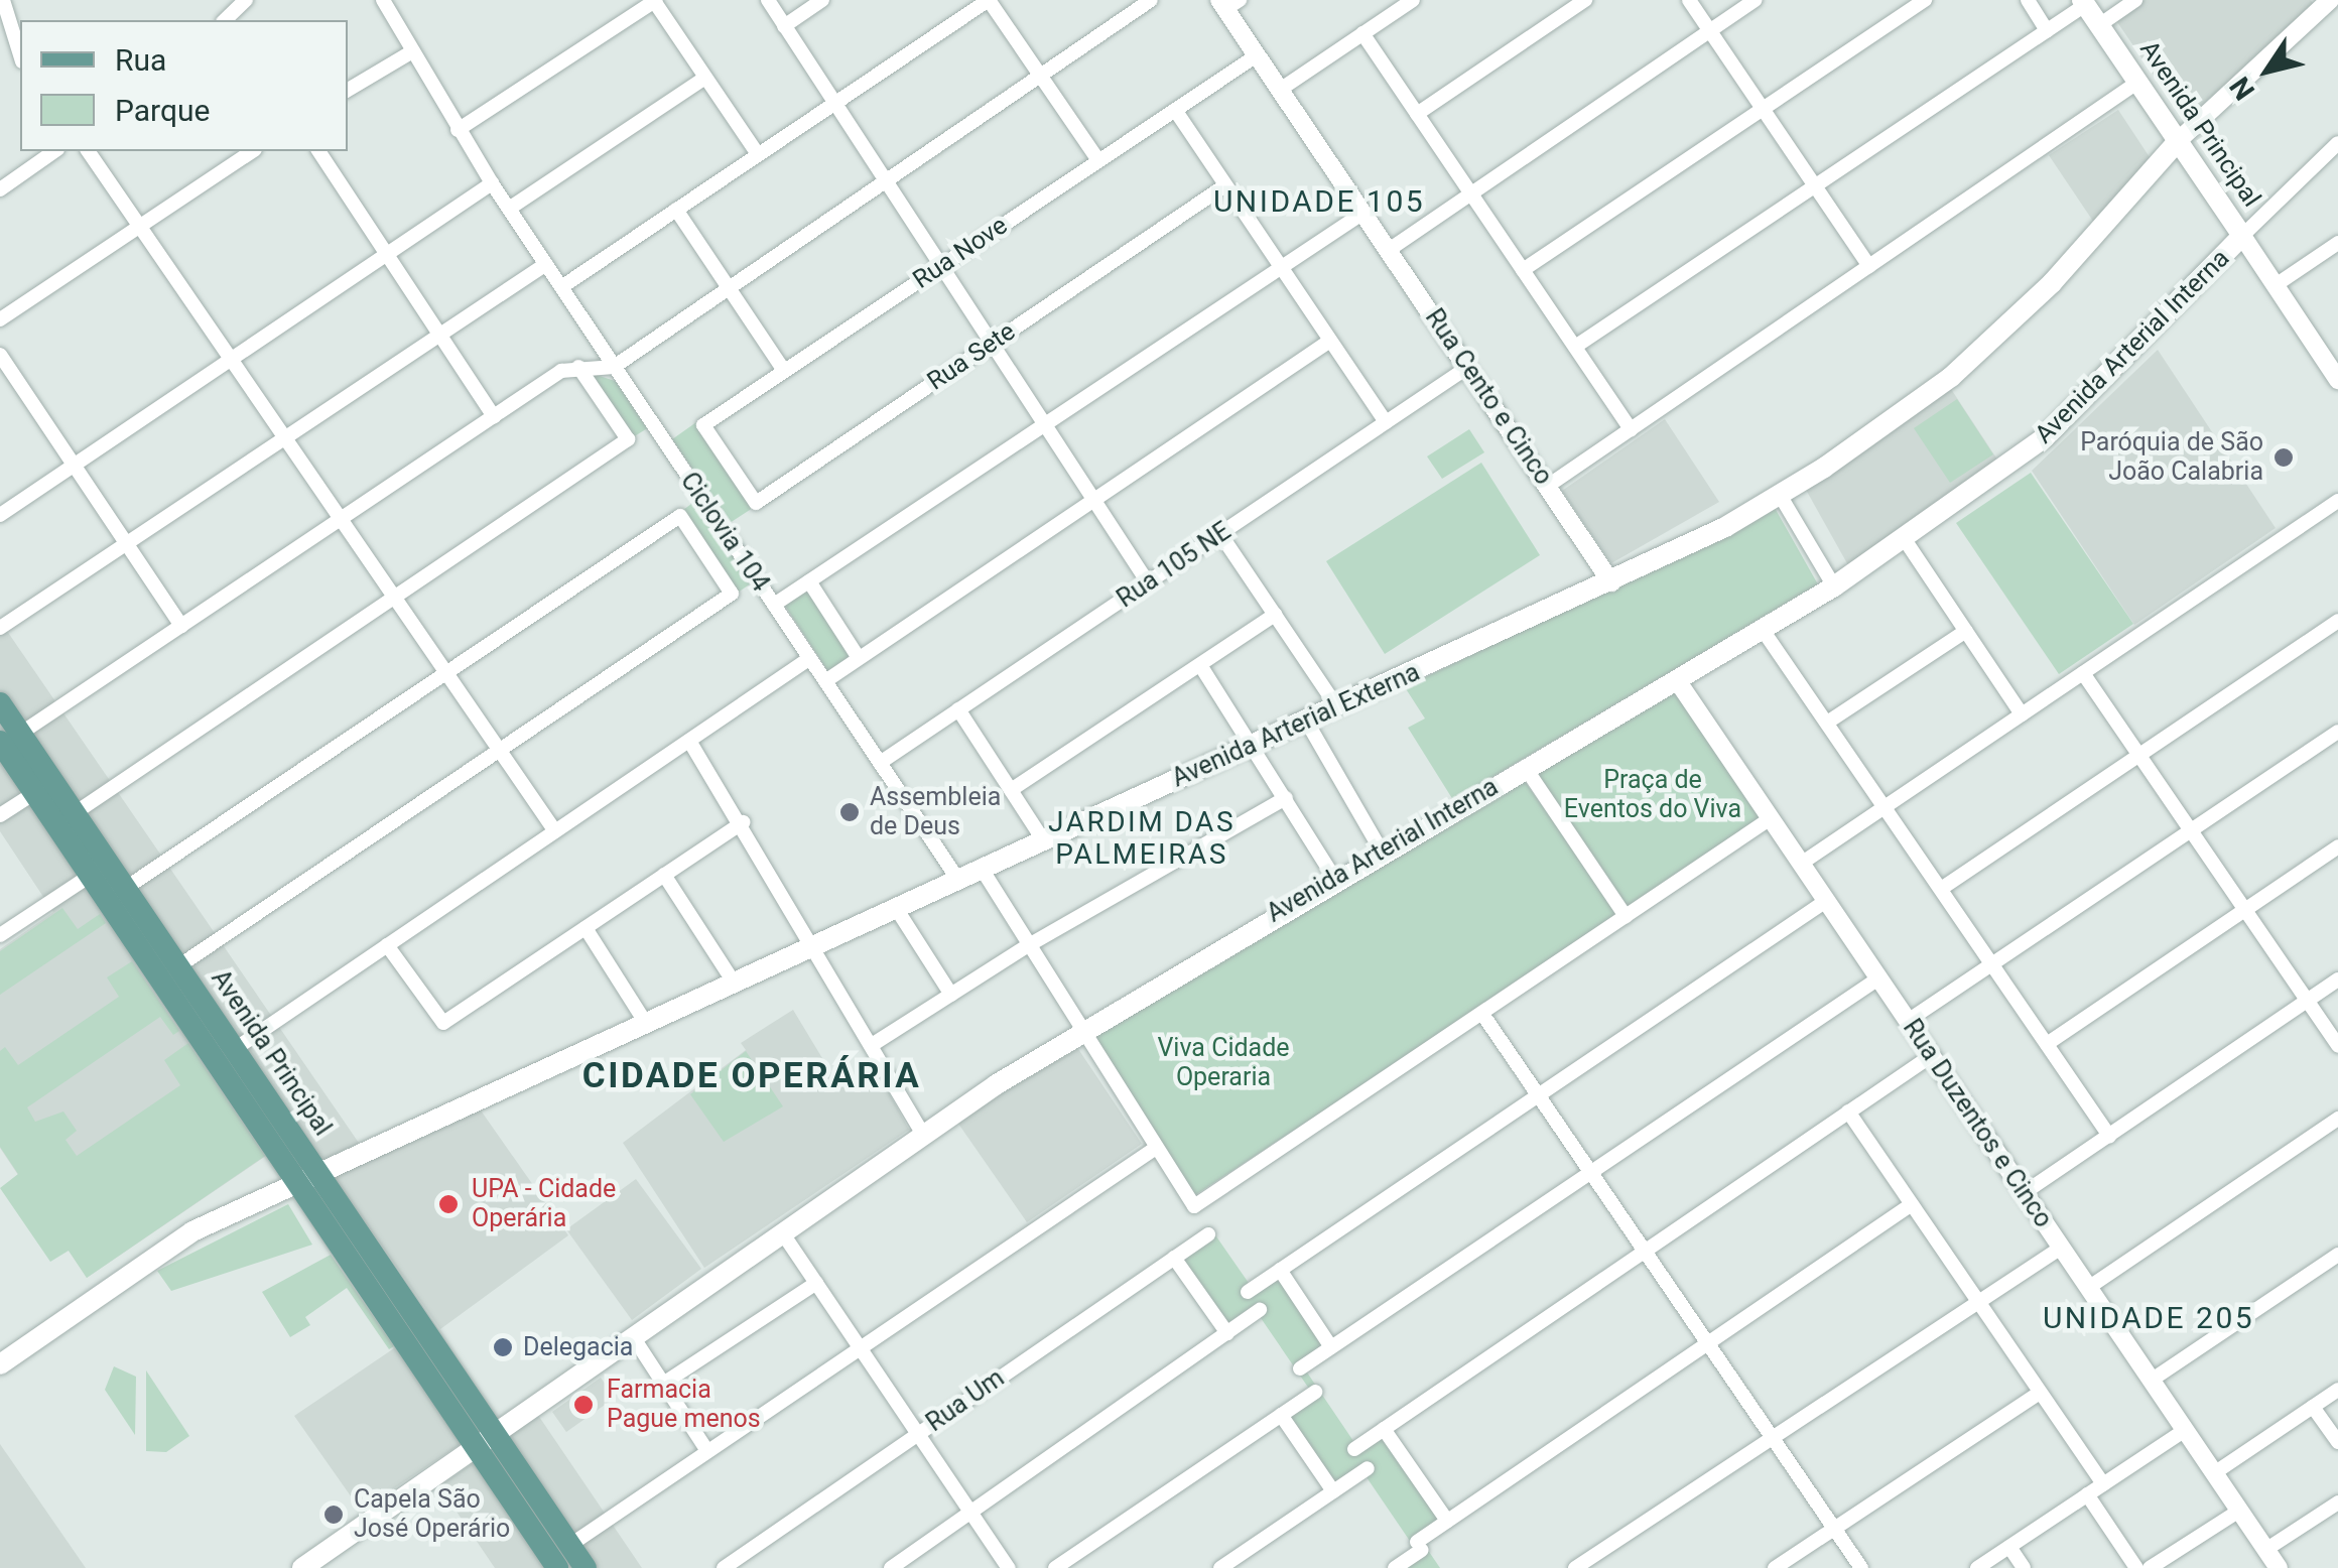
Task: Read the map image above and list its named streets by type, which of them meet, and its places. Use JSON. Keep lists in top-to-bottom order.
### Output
{
  "streets": {
    "main road": ["Avenida Principal", "Avenida Arterial Interna", "Avenida Arterial Externa"],
    "street": [
      "Rua Nove",
      "Rua Sete",
      "Rua Cento e Cinco",
      "Ciclovia 104",
      "Rua 105 NE",
      "Rua Duzentos e Cinco",
      "Rua Um"
    ]
  },
  "crossings": [
    ["Avenida Principal", "Avenida Arterial Interna"],
    ["Avenida Principal", "Avenida Arterial Externa"],
    ["Rua Nove", "Rua Sete"],
    ["Rua Nove", "Rua Cento e Cinco"],
    ["Avenida Arterial Interna", "Rua Duzentos e Cinco"],
    ["Rua Cento e Cinco", "Rua 105 NE"],
    ["Rua Cento e Cinco", "Avenida Arterial Externa"],
    ["Ciclovia 104", "Rua 105 NE"],
    ["Ciclovia 104", "Avenida Arterial Externa"]
  ],
  "districts": [
    "UNIDADE 105",
    "JARDIM DAS PALMEIRAS",
    "CIDADE OPERÁRIA",
    "UNIDADE 205"
  ],
  "parks": ["Praça de Eventos do Viva", "Viva Cidade Operaria"],
  "places": [
    "Paróquia de São João Calabria",
    "Assembleia de Deus",
    "UPA - Cidade Operária",
    "Delegacia",
    "Farmacia Pague menos",
    "Capela São José Operário"
  ],
  "legend": ["Rua", "Parque"],
  "north": "bottom left"
}
